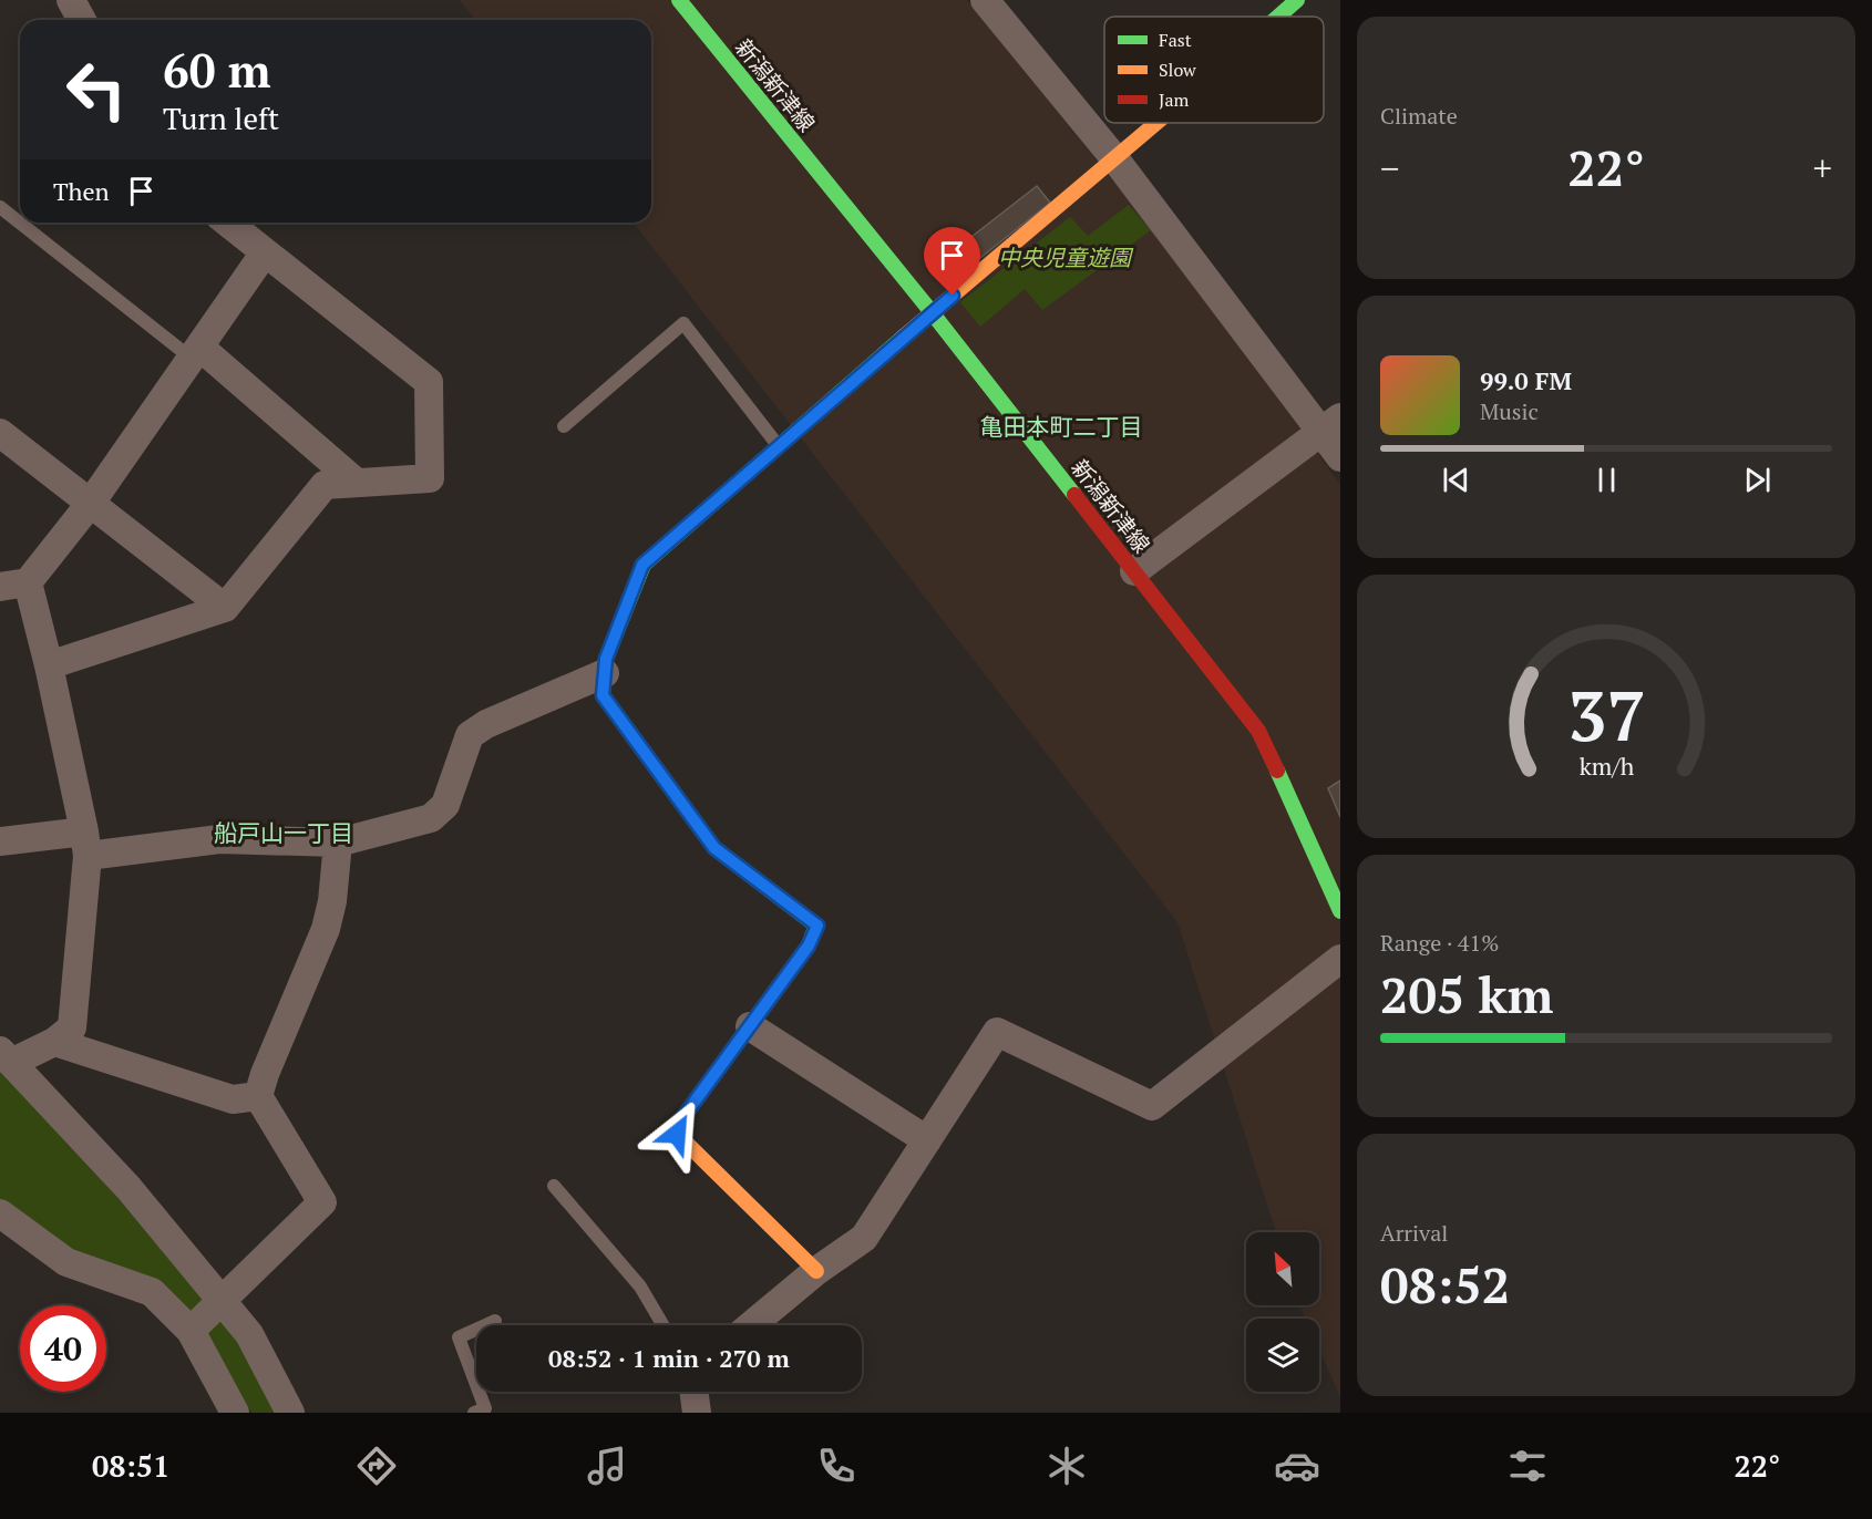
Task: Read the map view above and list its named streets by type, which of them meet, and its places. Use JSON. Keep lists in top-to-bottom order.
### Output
{
  "streets": {
    "street": ["新潟新津線"]
  },
  "districts": ["亀田本町二丁目", "船戸山一丁目"],
  "parks": ["中央児童遊園"],
  "legend": ["Fast", "Slow", "Jam"],
  "north": "top left",
  "page": {
    "tile": [
      "Climate",
      ["Range · 41%", "205 km"],
      ["Arrival", "08:52"]
    ],
    "turn": ["60 m", "Turn left"],
    "heat": ["−", "22°", "+"],
    "then": "Then",
    "song": ["99.0 FM", "Music"],
    "limit": "40",
    "trip": "08:52 · 1 min · 270 m",
    "tabs": ["08:51", "22°"],
    "gauge": ["37", "km/h"]
  }
}
